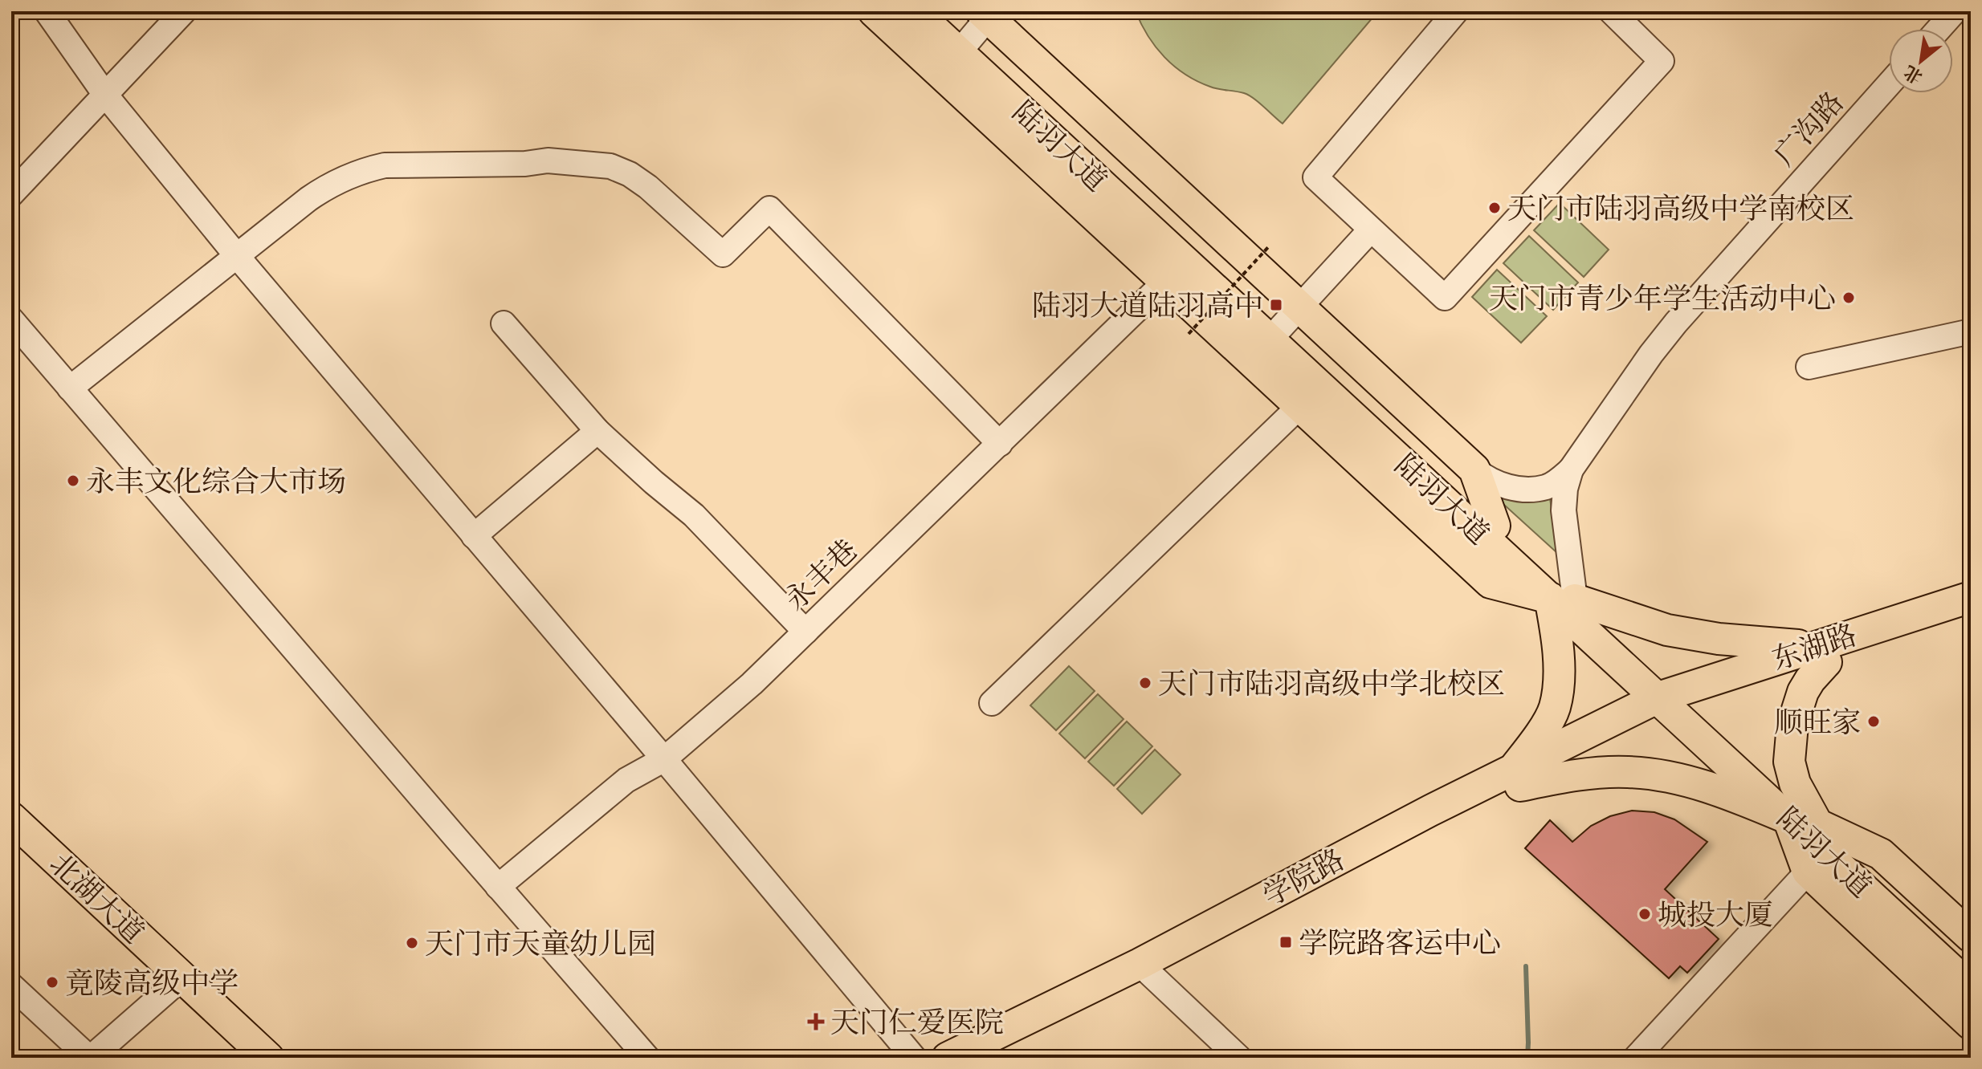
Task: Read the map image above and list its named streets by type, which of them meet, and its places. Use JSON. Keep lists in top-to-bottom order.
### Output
{
  "streets": {
    "main road": [
      "陆羽大道",
      "东湖路",
      "学院路",
      "北湖大道"
    ],
    "street": ["广沟路", "永丰巷"]
  },
  "crossings": [
    ["陆羽大道", "东湖路"],
    ["陆羽大道", "学院路"],
    ["东湖路", "学院路"]
  ],
  "places": {
    "other": [
      "天门市陆羽高级中学南校区",
      "天门市青少年学生活动中心",
      "永丰文化综合大市场",
      "天门市陆羽高级中学北校区",
      "顺旺家",
      "城投大厦",
      "天门市天童幼儿园",
      "竟陵高级中学"
    ],
    "transit": ["陆羽大道陆羽高中", "学院路客运中心"],
    "health": ["天门仁爱医院"]
  },
  "north": "bottom left"
}
